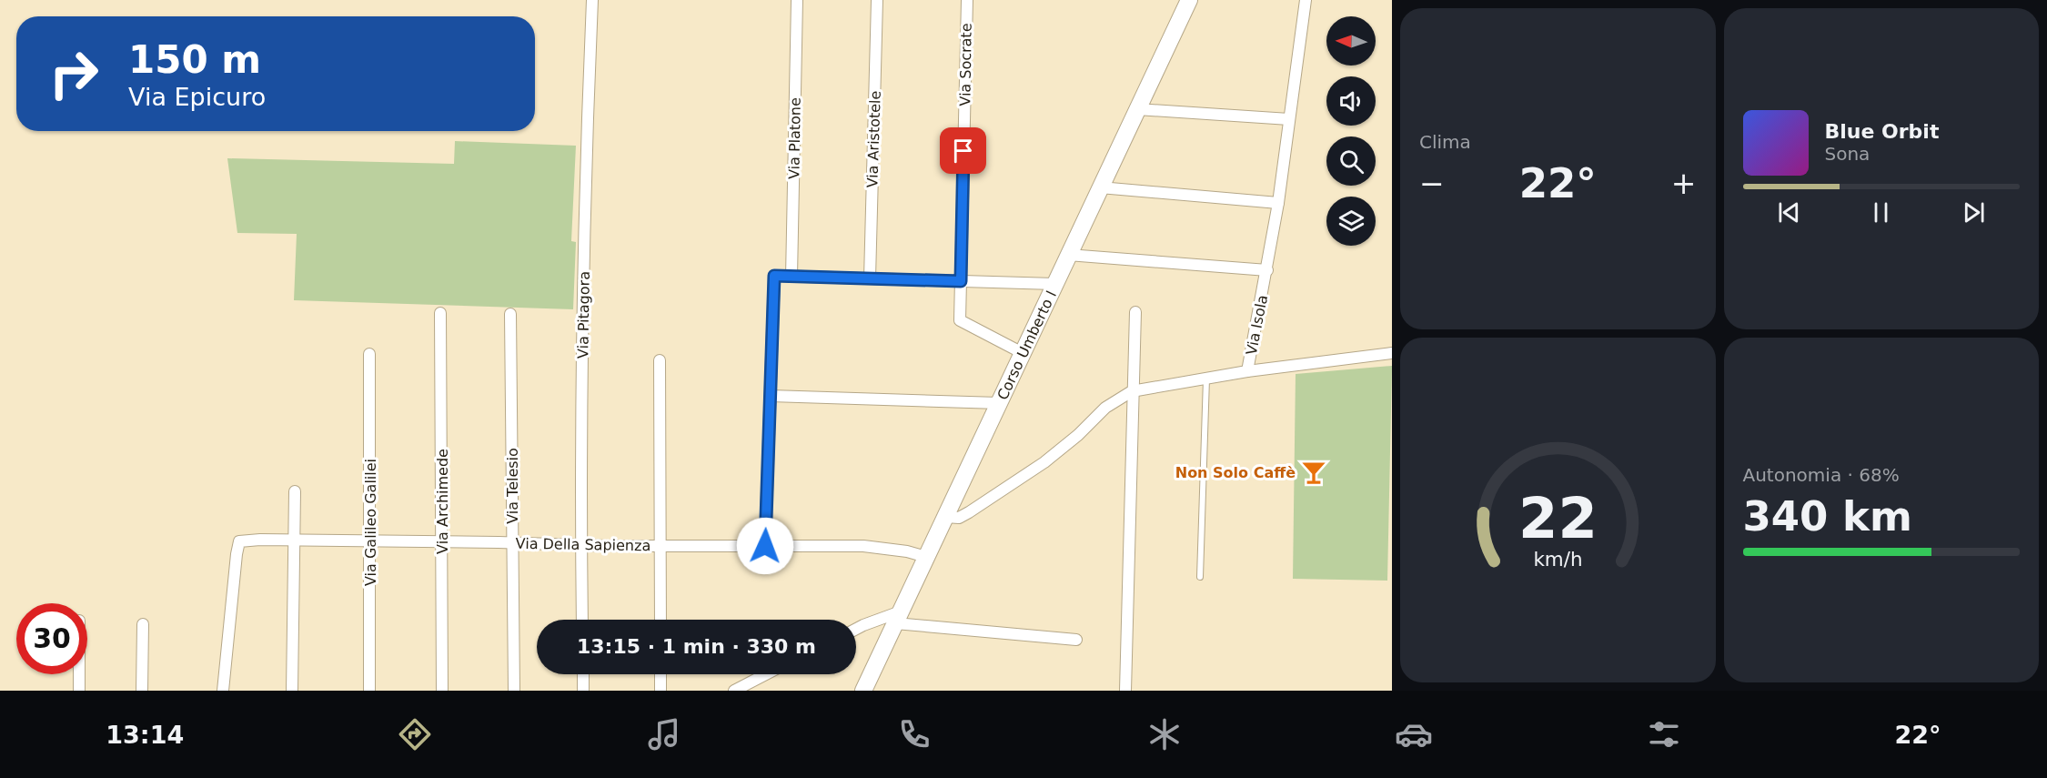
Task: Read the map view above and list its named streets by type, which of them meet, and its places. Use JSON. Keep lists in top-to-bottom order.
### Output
{
  "streets": {
    "street": [
      "Via Socrate",
      "Via Platone",
      "Via Aristotele",
      "Via Pitagora",
      "Via Isola",
      "Corso Umberto I",
      "Via Telesio",
      "Via Archimede",
      "Via Galileo Galilei",
      "Via Della Sapienza"
    ]
  },
  "crossings": [
    ["Via Socrate", "Corso Umberto I"],
    ["Via Pitagora", "Via Della Sapienza"],
    ["Via Isola", "Corso Umberto I"],
    ["Corso Umberto I", "Via Della Sapienza"],
    ["Via Telesio", "Via Della Sapienza"],
    ["Via Archimede", "Via Della Sapienza"],
    ["Via Galileo Galilei", "Via Della Sapienza"]
  ],
  "places": {
    "bar": ["Non Solo Caffè"]
  },
  "north": "left",
  "page": {
    "tile": [
      "Clima",
      ["Autonomia · 68%", "340 km"]
    ],
    "turn": ["150 m", "Via Epicuro"],
    "song": ["Blue Orbit", "Sona"],
    "heat": ["−", "22°", "+"],
    "limit": "30",
    "trip": "13:15 · 1 min · 330 m",
    "tabs": ["13:14", "22°"],
    "gauge": ["22", "km/h"]
  }
}
